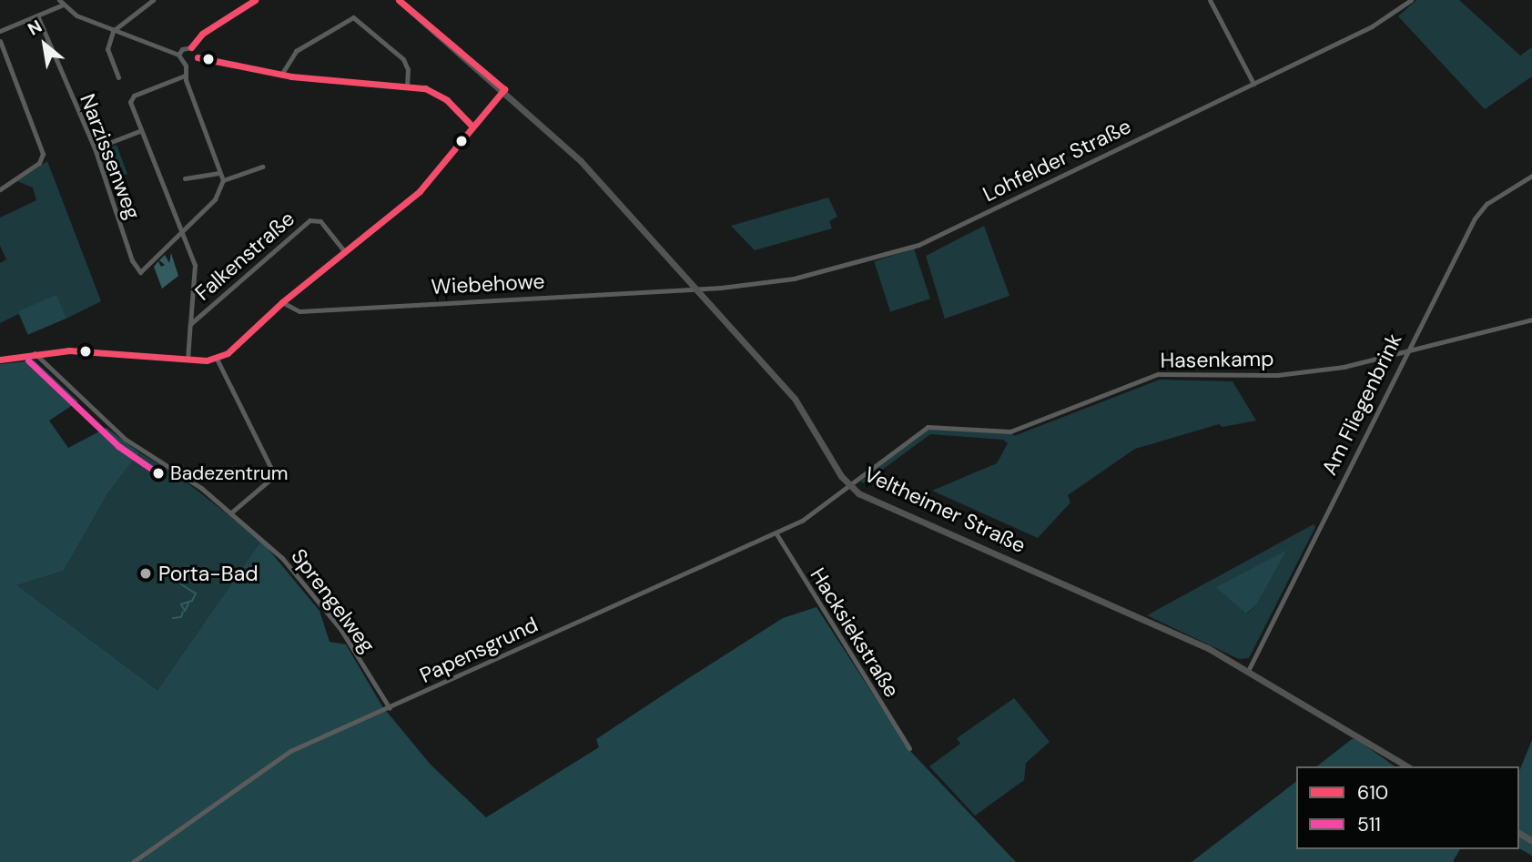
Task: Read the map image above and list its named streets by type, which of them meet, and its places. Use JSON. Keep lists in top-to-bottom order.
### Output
{
  "streets": {
    "main road": ["Veltheimer Straße"],
    "street": [
      "Narzissenweg",
      "Lohfelder Straße",
      "Falkenstraße",
      "Wiebehowe",
      "Hasenkamp",
      "Am Fliegenbrink",
      "Sprengelweg",
      "Hacksiekstraße",
      "Papensgrund"
    ]
  },
  "crossings": [
    ["Narzissenweg", "Falkenstraße"],
    ["Lohfelder Straße", "Wiebehowe"],
    ["Lohfelder Straße", "Veltheimer Straße"],
    ["Wiebehowe", "Veltheimer Straße"],
    ["Hasenkamp", "Am Fliegenbrink"],
    ["Hasenkamp", "Veltheimer Straße"],
    ["Hasenkamp", "Papensgrund"],
    ["Am Fliegenbrink", "Veltheimer Straße"],
    ["Veltheimer Straße", "Papensgrund"],
    ["Sprengelweg", "Papensgrund"],
    ["Hacksiekstraße", "Papensgrund"]
  ],
  "places": ["Badezentrum", "Porta-Bad"],
  "lines": ["transit line 610", "transit line 511"],
  "legend": ["610", "511"],
  "north": "top left"
}
